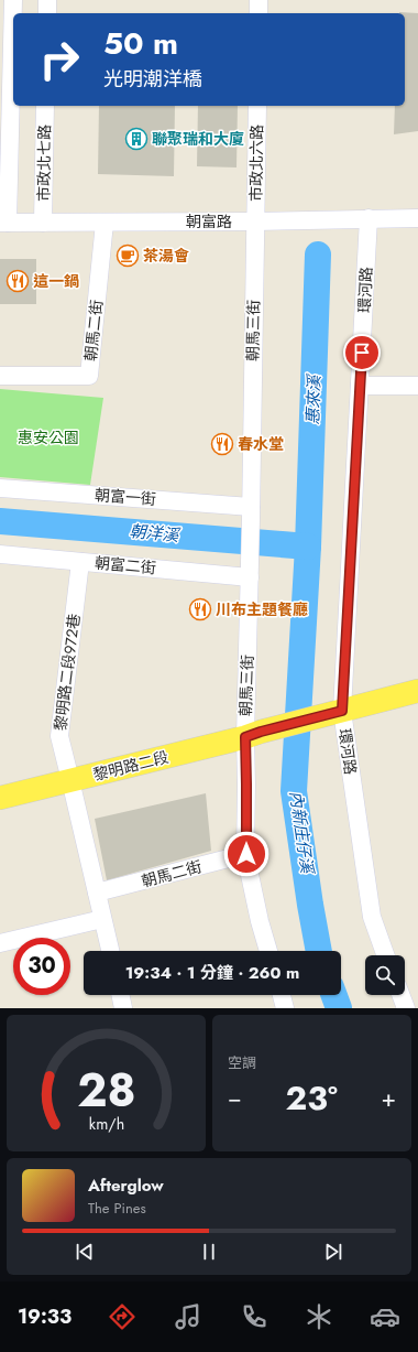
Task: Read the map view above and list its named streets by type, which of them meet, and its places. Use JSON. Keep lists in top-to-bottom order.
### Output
{
  "streets": {
    "main road": ["黎明路二段"],
    "street": [
      "市政北七路",
      "市政北六路",
      "朝富路",
      "環河路",
      "朝馬二街",
      "朝馬三街",
      "朝富一街",
      "朝富二街",
      "黎明路二段972巷"
    ]
  },
  "crossings": [
    ["市政北七路", "朝富路"],
    ["市政北六路", "朝富路"],
    ["市政北六路", "朝馬三街"],
    ["朝富路", "環河路"],
    ["朝富路", "朝馬二街"],
    ["朝富路", "朝馬三街"],
    ["環河路", "黎明路二段"],
    ["朝馬二街", "朝馬三街"],
    ["朝馬三街", "朝富一街"],
    ["朝馬三街", "朝富二街"],
    ["朝馬三街", "黎明路二段"],
    ["朝富二街", "黎明路二段972巷"],
    ["黎明路二段972巷", "黎明路二段"]
  ],
  "water": ["惠來溪", "朝洋溪", "內新庄仔溪"],
  "parks": ["惠安公園"],
  "places": {
    "building": ["聯聚瑞和大廈"],
    "cafe": ["茶湯會"],
    "restaurant": ["這一鍋", "春水堂", "川布主題餐廳"]
  },
  "page": {
    "turn": ["50 m", "光明潮洋橋"],
    "limit": "30",
    "trip": "19:34 · 1 分鐘 · 260 m",
    "tile": "空調",
    "heat": ["−", "23°", "+"],
    "song": ["Afterglow", "The Pines"],
    "tabs": "19:33",
    "gauge": ["28", "km/h"]
  }
}
